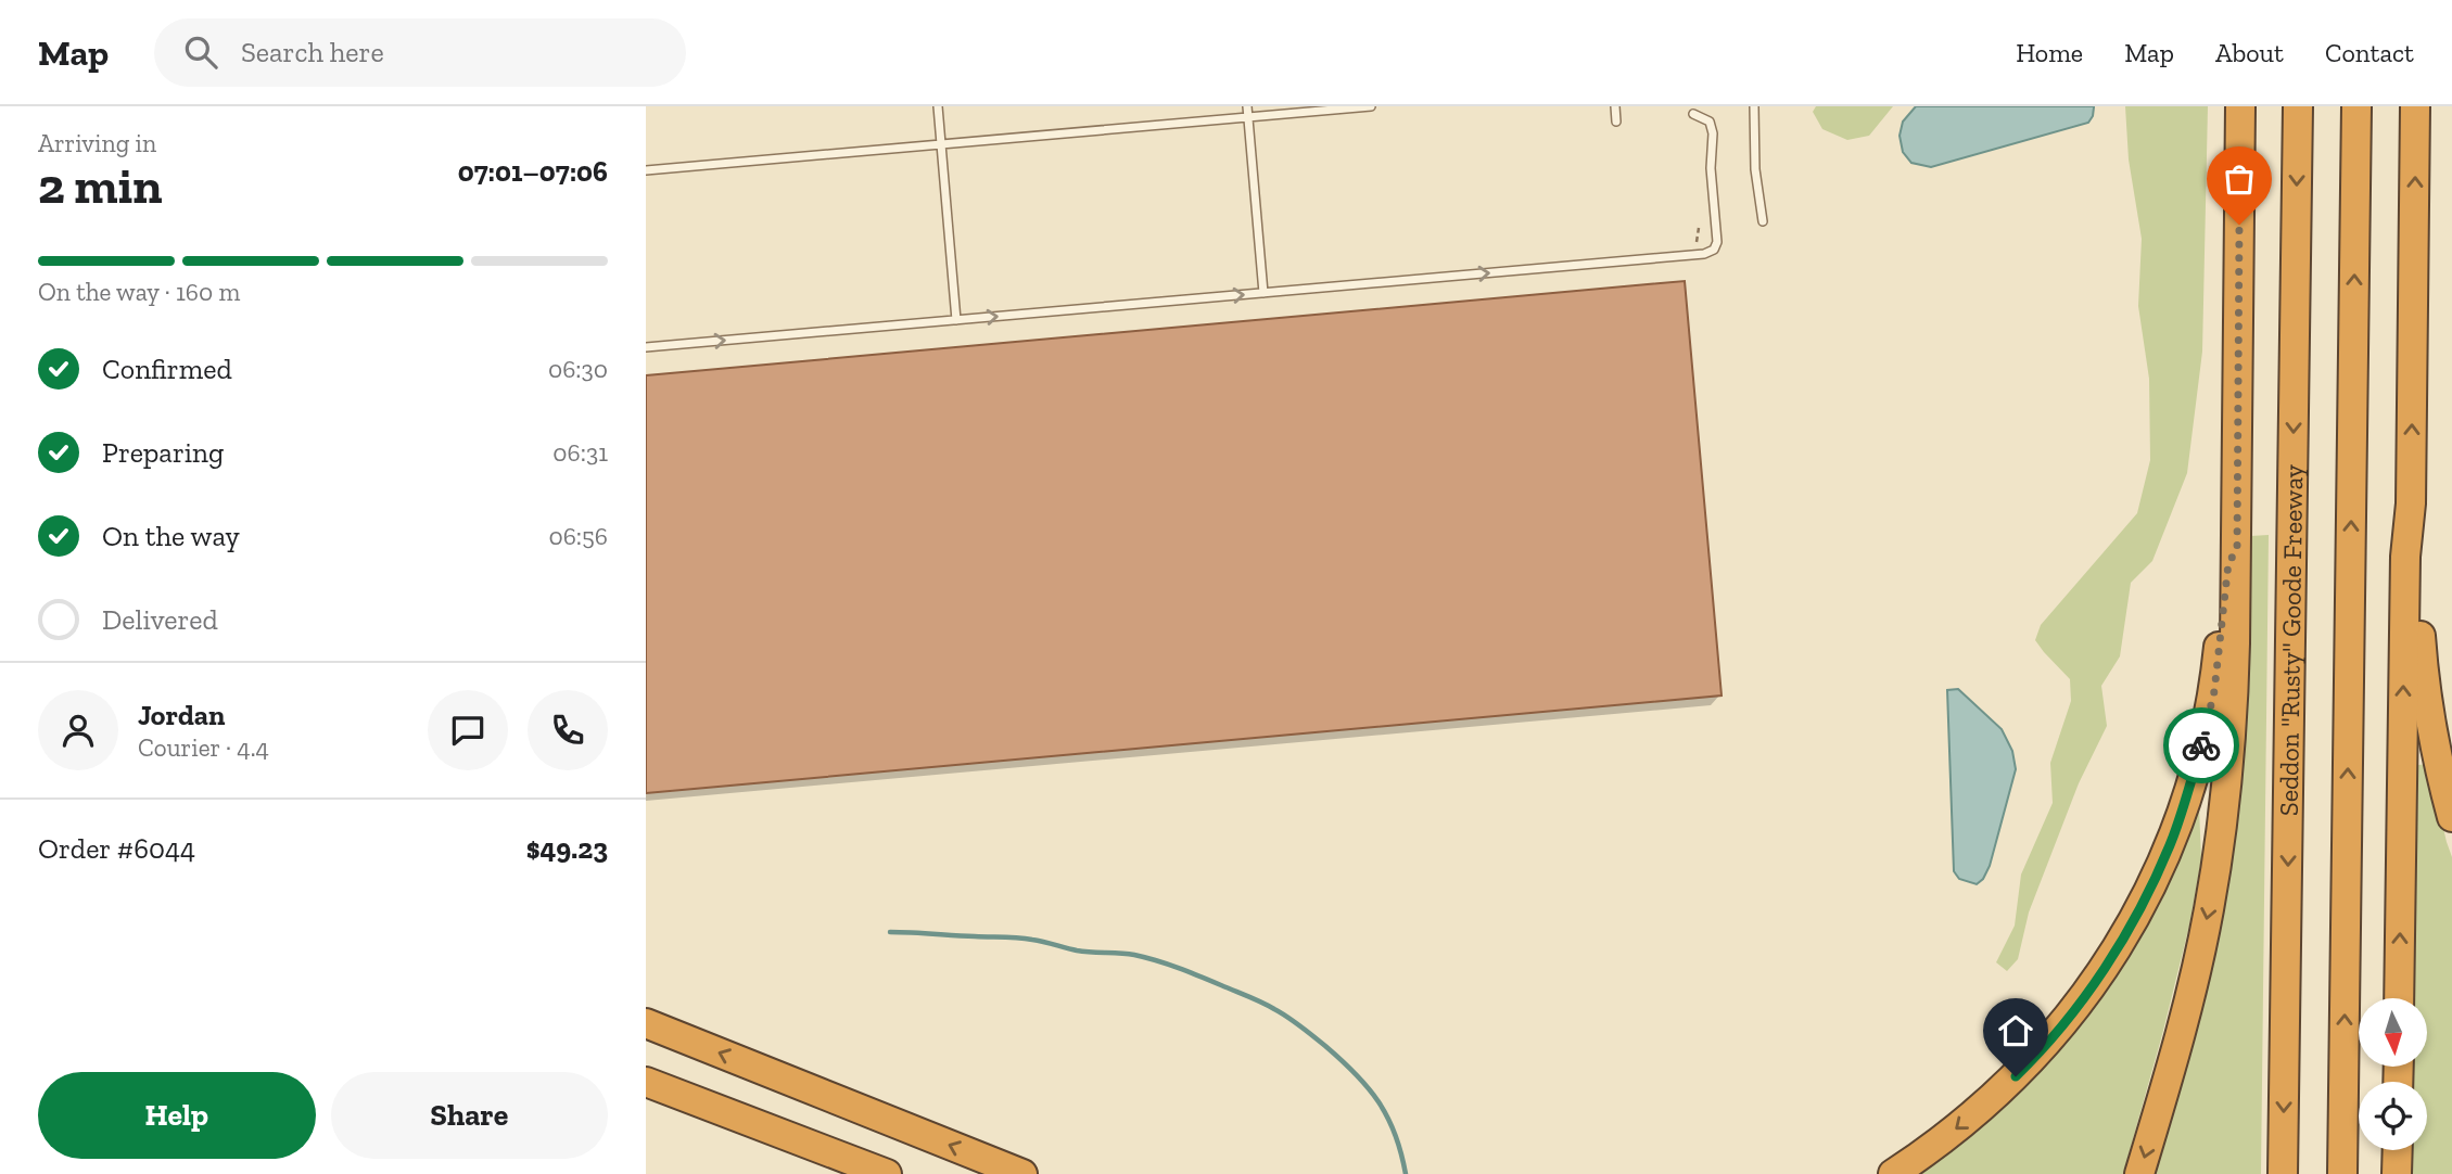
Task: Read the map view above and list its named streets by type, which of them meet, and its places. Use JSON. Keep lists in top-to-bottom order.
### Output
{
  "streets": {
    "highway": ["Seddon \"Rusty\" Goode Freeway"]
  },
  "north": "bottom",
  "page": {
    "header": "Map",
    "search": "Search here",
    "nav": [
      "Home",
      "Map",
      "About",
      "Contact"
    ],
    "heading": ["2 min", "Arriving in", "07:01–07:06"],
    "panel": [
      "Jordan",
      "Courier · 4.4",
      "Order #6044",
      "$49.23"
    ],
    "bar": "On the way · 160 m",
    "list": [
      ["Confirmed", "06:30"],
      ["Preparing", "06:31"],
      ["On the way", "06:56"],
      "Delivered"
    ],
    "buttons": ["Help", "Share"]
  }
}
